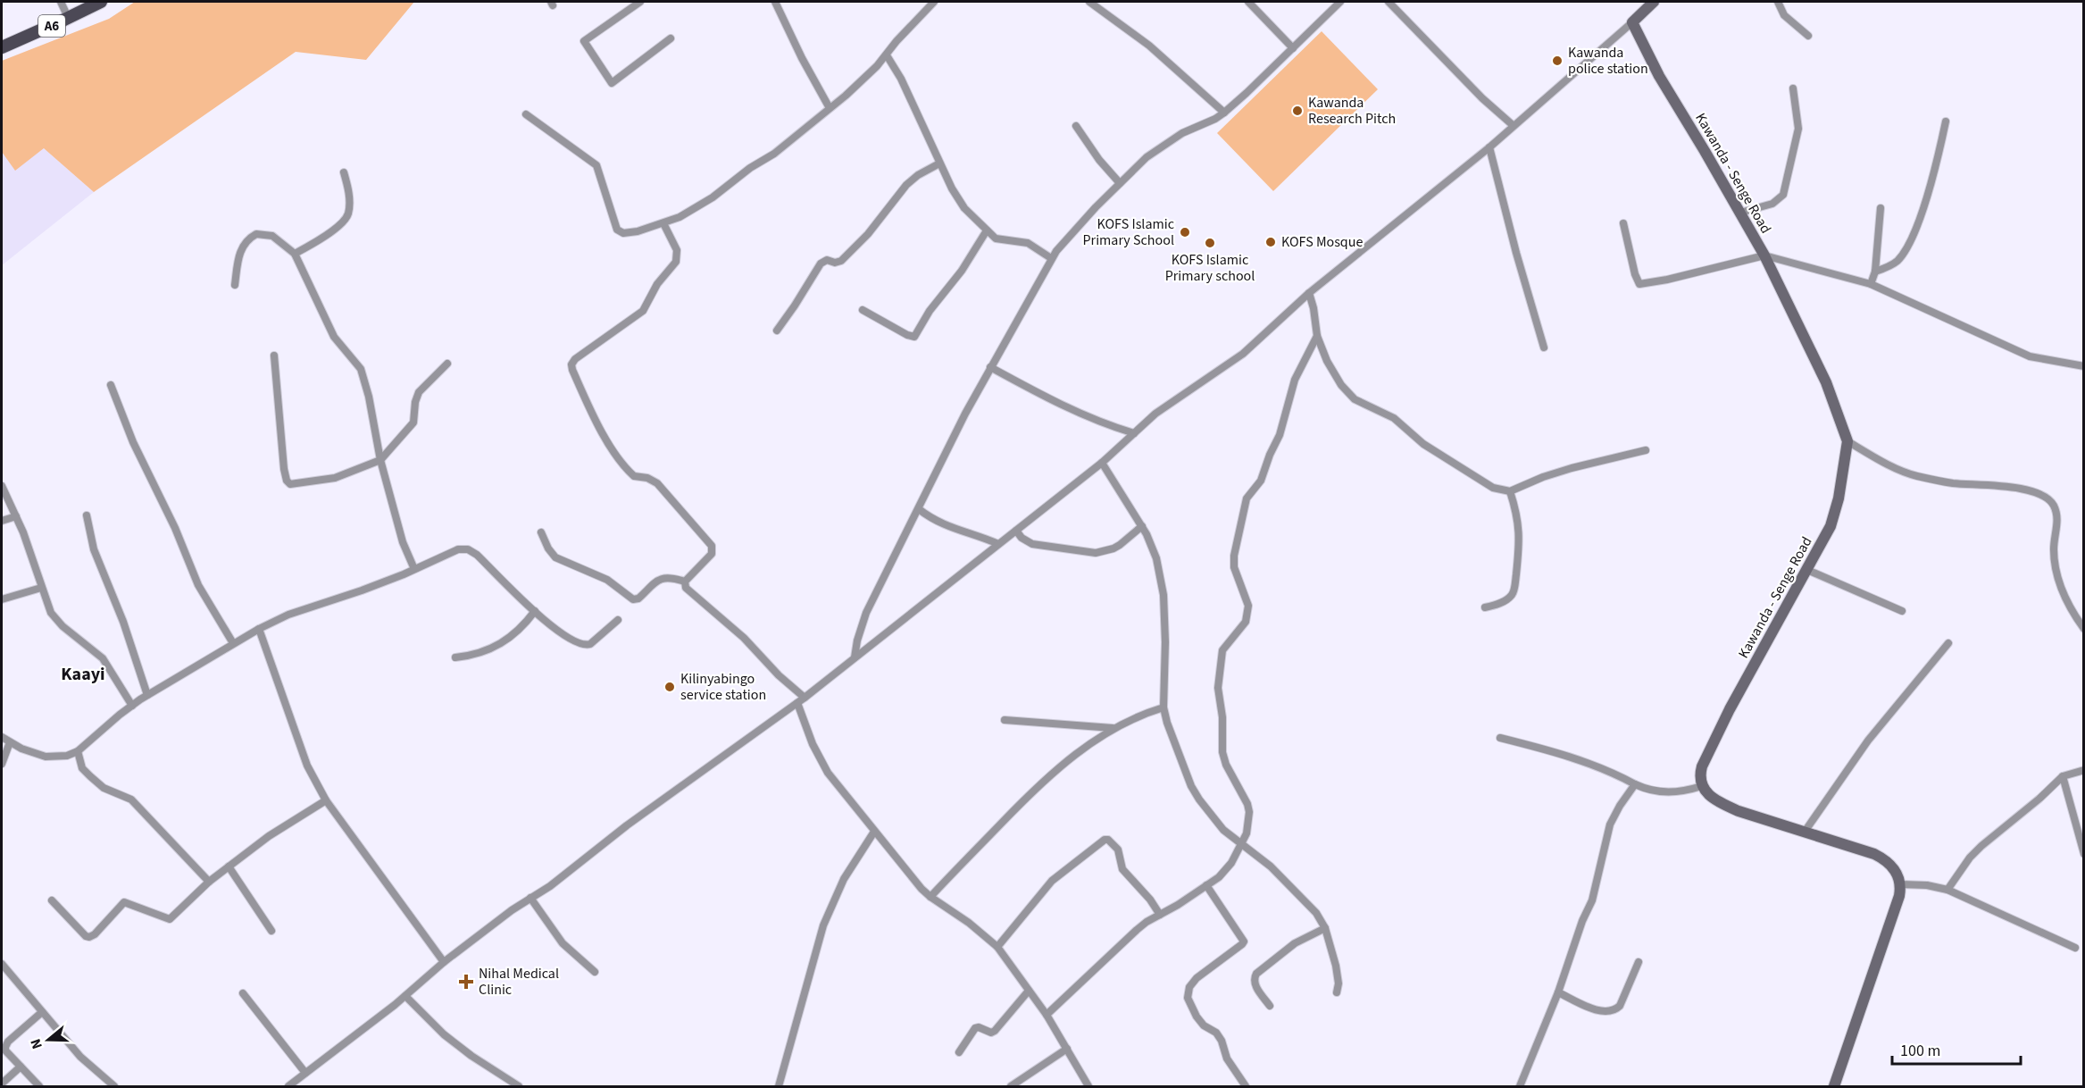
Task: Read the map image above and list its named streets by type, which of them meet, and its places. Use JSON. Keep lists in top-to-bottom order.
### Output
{
  "streets": {
    "main road": ["A6"],
    "street": ["Kawanda - Senge Road"]
  },
  "districts": ["Kaayi"],
  "places": {
    "other": [
      "Kawanda police station",
      "Kawanda Research Pitch",
      "KOFS Islamic Primary School",
      "KOFS Mosque",
      "KOFS Islamic Primary school",
      "Kilinyabingo service station"
    ],
    "health": ["Nihal Medical Clinic"]
  },
  "scale_bar": "100 m",
  "north": "left"
}
